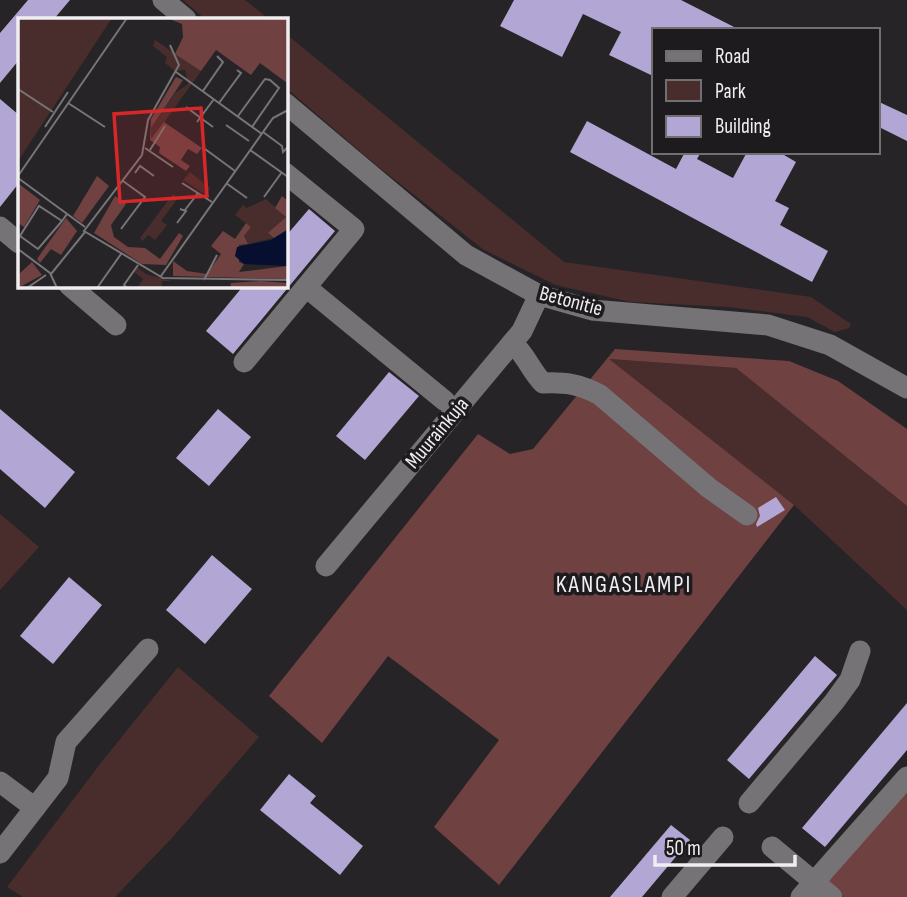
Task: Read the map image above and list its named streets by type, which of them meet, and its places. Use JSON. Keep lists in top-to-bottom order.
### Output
{
  "streets": {
    "street": ["Betonitie", "Muurainkuja"]
  },
  "crossings": [
    ["Betonitie", "Muurainkuja"]
  ],
  "districts": ["KANGASLAMPI"],
  "legend": ["Road", "Park", "Building"],
  "scale_bar": "50 m"
}
